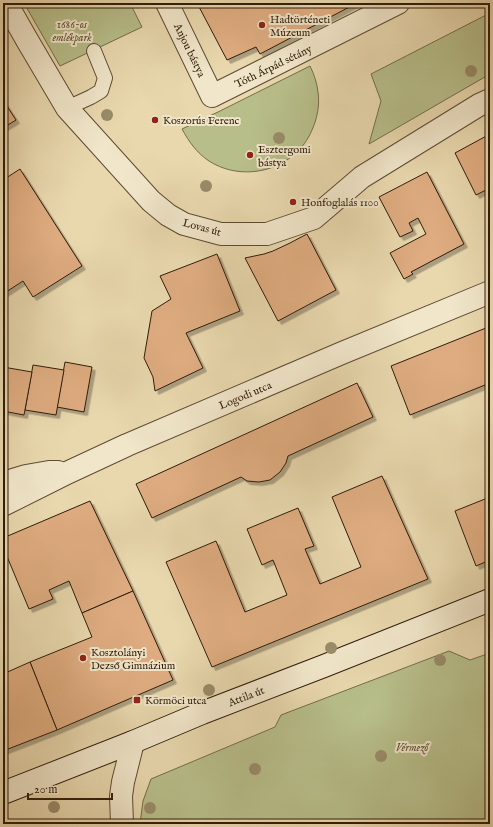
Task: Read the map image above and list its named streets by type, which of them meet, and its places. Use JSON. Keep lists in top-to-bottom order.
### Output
{
  "streets": {
    "street": [
      "Anjou bástya",
      "Tóth Árpád sétány",
      "Lovas út",
      "Logodi utca",
      "Attila út"
    ]
  },
  "crossings": [
    ["Anjou bástya", "Tóth Árpád sétány"]
  ],
  "parks": ["1686-os emlékpark", "Vérmező"],
  "places": {
    "other": [
      "Hadtörténeti Múzeum",
      "Koszorús Ferenc",
      "Esztergomi bástya",
      "Honfoglalás 1100",
      "Kosztolányi Dezső Gimnázium"
    ],
    "transit": ["Körmöci utca"]
  },
  "scale_bar": "20 m"
}
